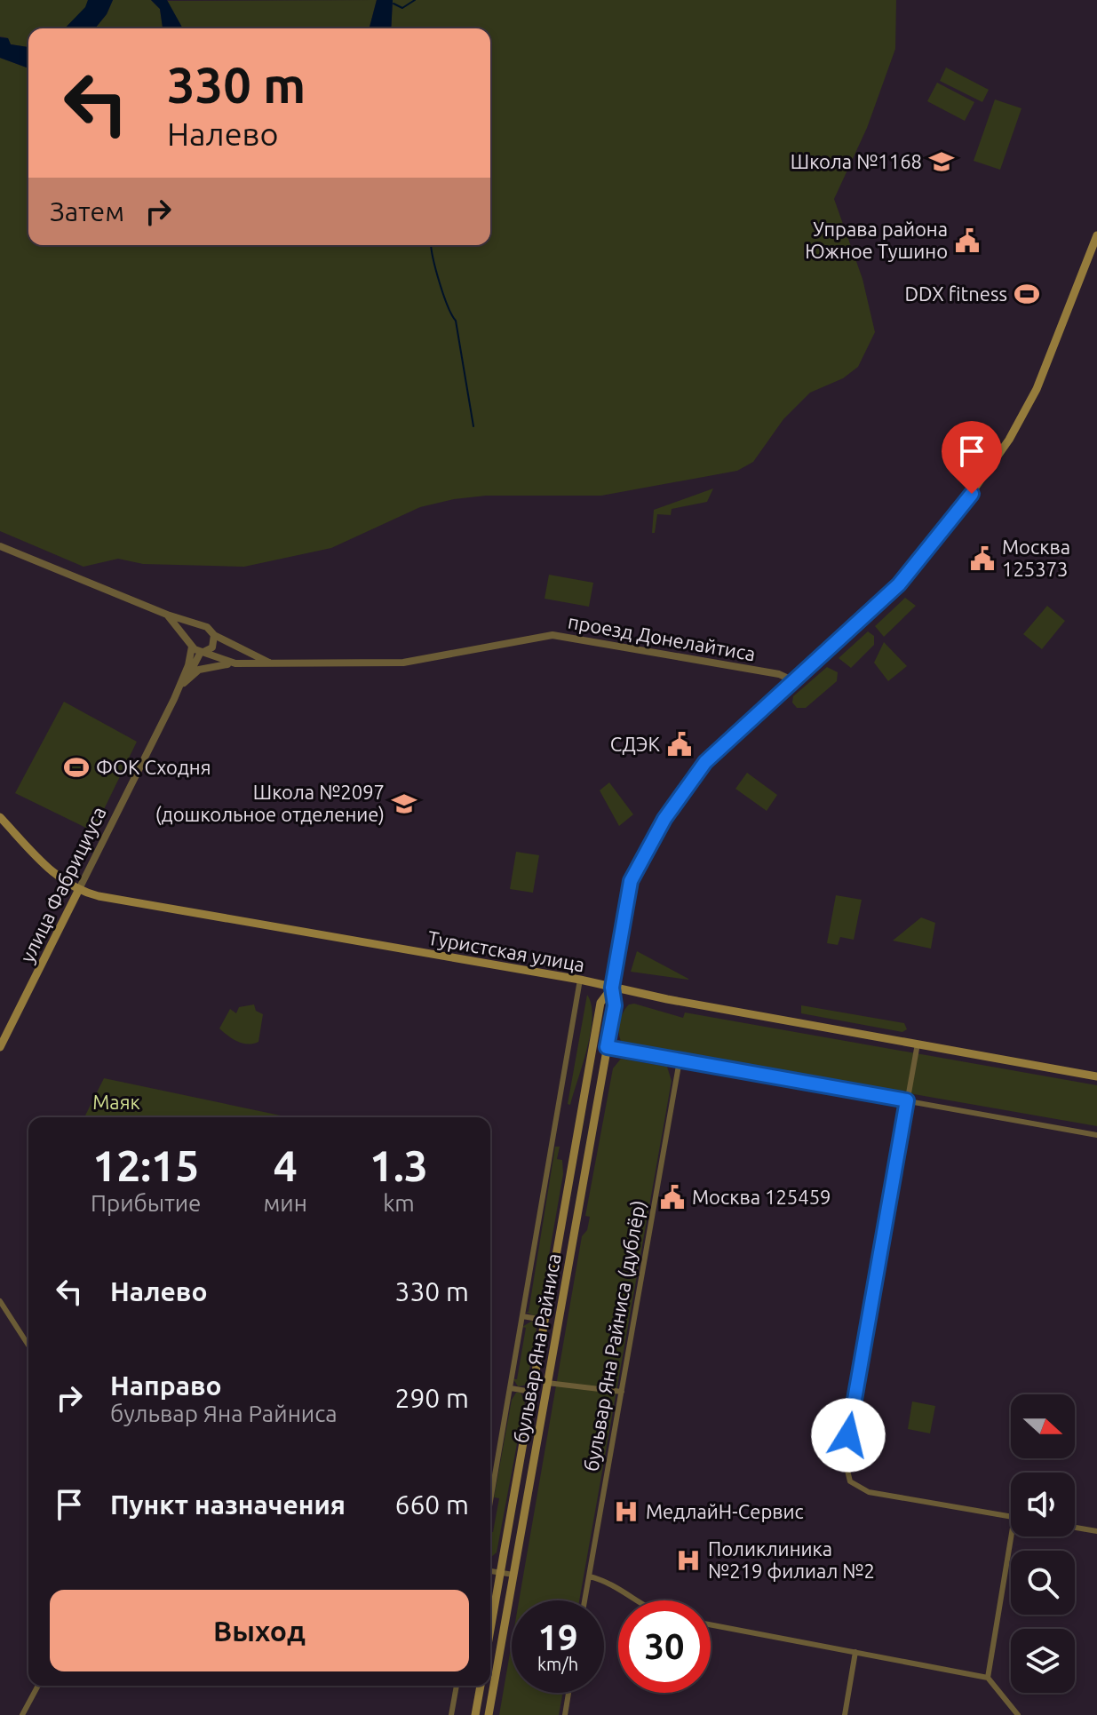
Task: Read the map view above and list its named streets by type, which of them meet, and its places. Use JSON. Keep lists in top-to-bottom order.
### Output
{
  "streets": {
    "main road": ["улица Фабрициуса", "Туристская улица", "бульвар Яна Райниса"],
    "street": ["проезд Донелайтиса", "бульвар Яна Райниса (дублёр)"]
  },
  "crossings": [
    ["проезд Донелайтиса", "улица Фабрициуса"],
    ["проезд Донелайтиса", "бульвар Яна Райниса"],
    ["улица Фабрициуса", "Туристская улица"],
    ["Туристская улица", "бульвар Яна Райниса"]
  ],
  "parks": ["Маяк"],
  "places": {
    "school or university": ["Школа №1168", "Школа №2097 (дошкольное отделение)"],
    "public building": [
      "Управа района Южное Тушино",
      "Москва 125373",
      "СДЭК",
      "Москва 125459"
    ],
    "sports": ["DDX fitness", "ФОК Сходня"],
    "hospital": ["МедлайН-Сервис", "Поликлиника №219 филиал №2"]
  },
  "north": "right",
  "page": {
    "turn": ["330 m", "Налево"],
    "then": "Затем",
    "eta": [
      "12:15",
      "Прибытие",
      "4",
      "мин",
      "1.3",
      "km"
    ],
    "list": [
      {
        "name": "Налево",
        "value": "330 m"
      },
      {
        "name": "Направо",
        "note": "бульвар Яна Райниса",
        "value": "290 m"
      },
      {
        "name": "Пункт назначения",
        "value": "660 m"
      }
    ],
    "buttons": "Выход",
    "speed": "19 km/h",
    "limit": "30"
  }
}
